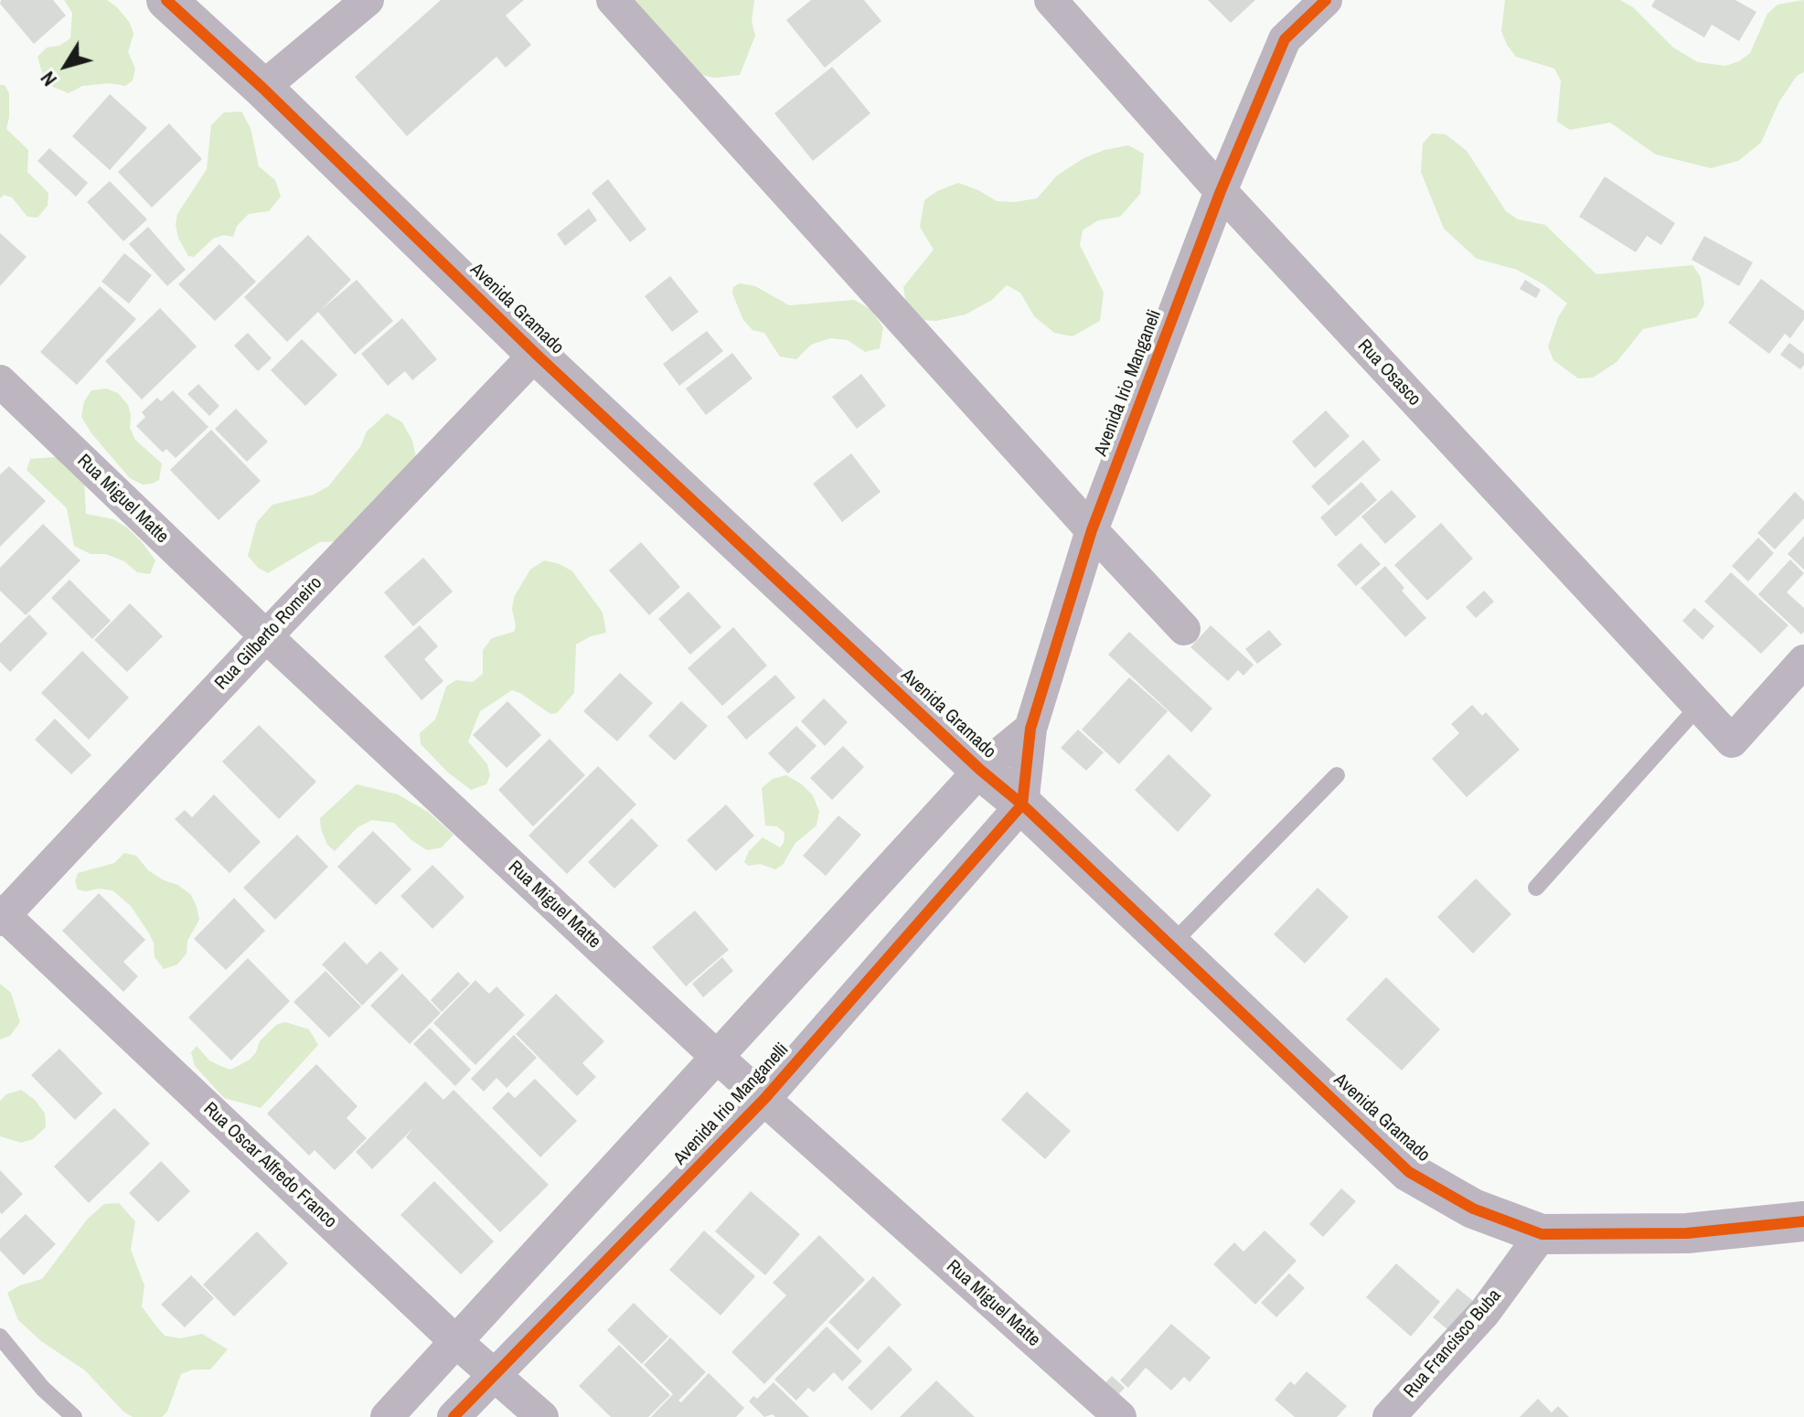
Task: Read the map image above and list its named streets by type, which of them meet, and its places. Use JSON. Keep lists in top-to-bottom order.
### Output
{
  "streets": {
    "street": [
      "Avenida Gramado",
      "Rua Osasco",
      "Avenida Irio Manganeli",
      "Rua Miguel Matte",
      "Rua Gilberto Romeiro",
      "Avenida Irio Manganelli",
      "Rua Oscar Alfredo Franco",
      "Rua Francisco Buba"
    ]
  },
  "crossings": [
    ["Avenida Gramado", "Avenida Irio Manganeli"],
    ["Avenida Gramado", "Rua Gilberto Romeiro"],
    ["Avenida Gramado", "Avenida Irio Manganelli"],
    ["Avenida Gramado", "Rua Francisco Buba"],
    ["Rua Osasco", "Avenida Irio Manganeli"],
    ["Avenida Irio Manganeli", "Avenida Irio Manganelli"],
    ["Rua Miguel Matte", "Rua Gilberto Romeiro"],
    ["Rua Miguel Matte", "Avenida Irio Manganelli"],
    ["Rua Gilberto Romeiro", "Rua Oscar Alfredo Franco"],
    ["Avenida Irio Manganelli", "Rua Oscar Alfredo Franco"]
  ],
  "north": "bottom left"
}
